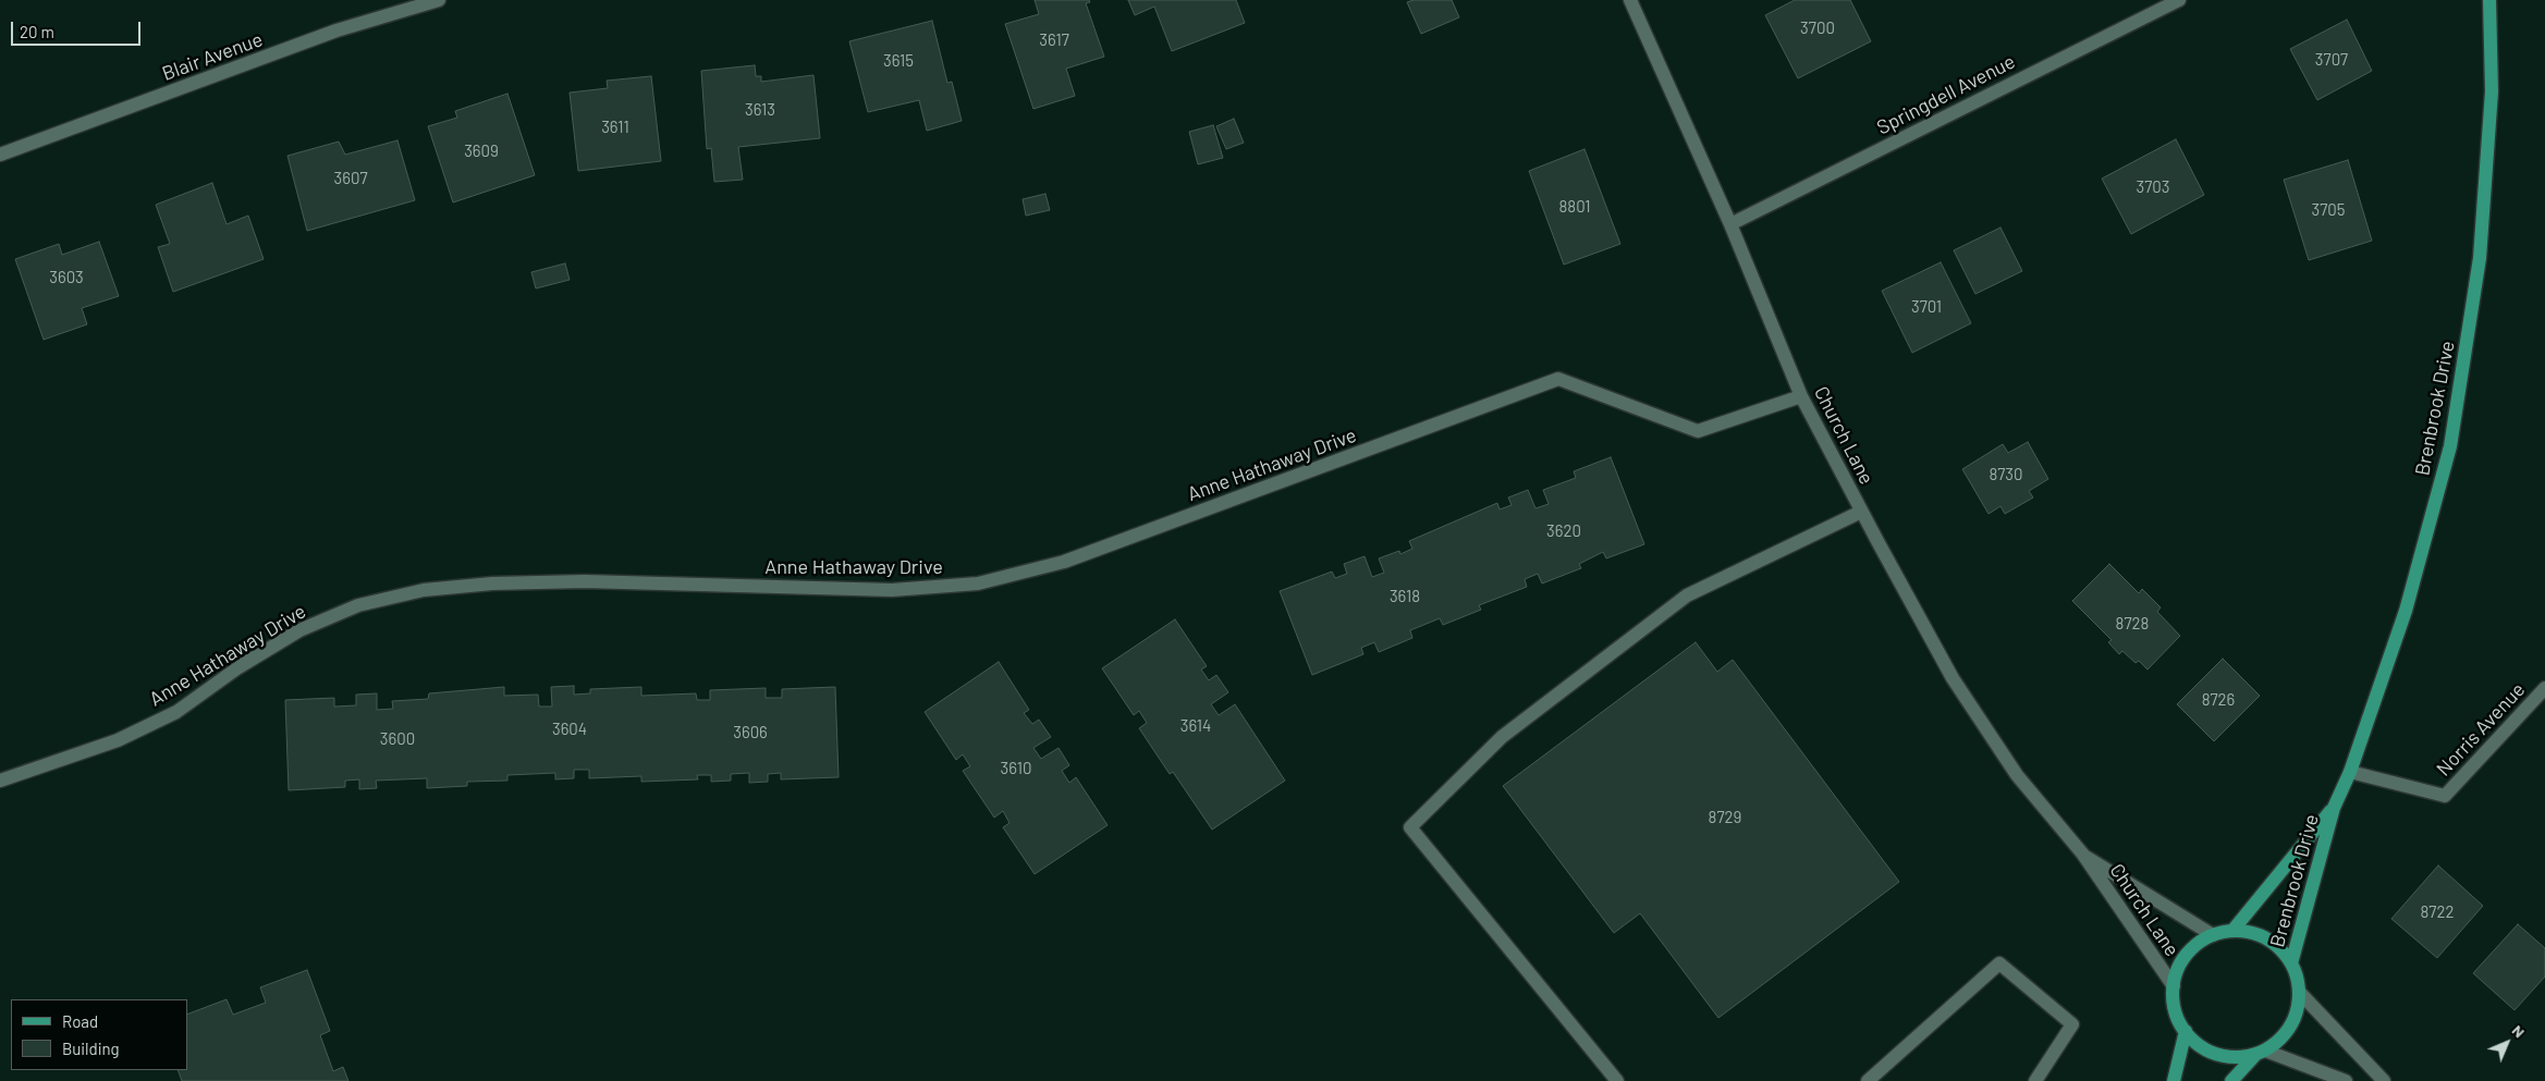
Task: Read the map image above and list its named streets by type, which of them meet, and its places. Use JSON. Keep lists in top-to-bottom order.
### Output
{
  "streets": {
    "main road": ["Brenbrook Drive"],
    "street": [
      "Blair Avenue",
      "Springdell Avenue",
      "Church Lane",
      "Anne Hathaway Drive",
      "Norris Avenue"
    ]
  },
  "crossings": [
    ["Springdell Avenue", "Church Lane"],
    ["Brenbrook Drive", "Church Lane"],
    ["Brenbrook Drive", "Norris Avenue"],
    ["Church Lane", "Anne Hathaway Drive"]
  ],
  "house_numbers": [
    "3700",
    "3617",
    "3707",
    "3615",
    "3613",
    "3611",
    "3609",
    "3607",
    "3703",
    "8801",
    "3705",
    "3603",
    "3701",
    "8730",
    "3620",
    "3618",
    "8728",
    "8726",
    "3614",
    "3604",
    "3606",
    "3600",
    "3610",
    "8729",
    "8722"
  ],
  "legend": ["Road", "Building"],
  "scale_bar": "20 m",
  "north": "top right"
}
